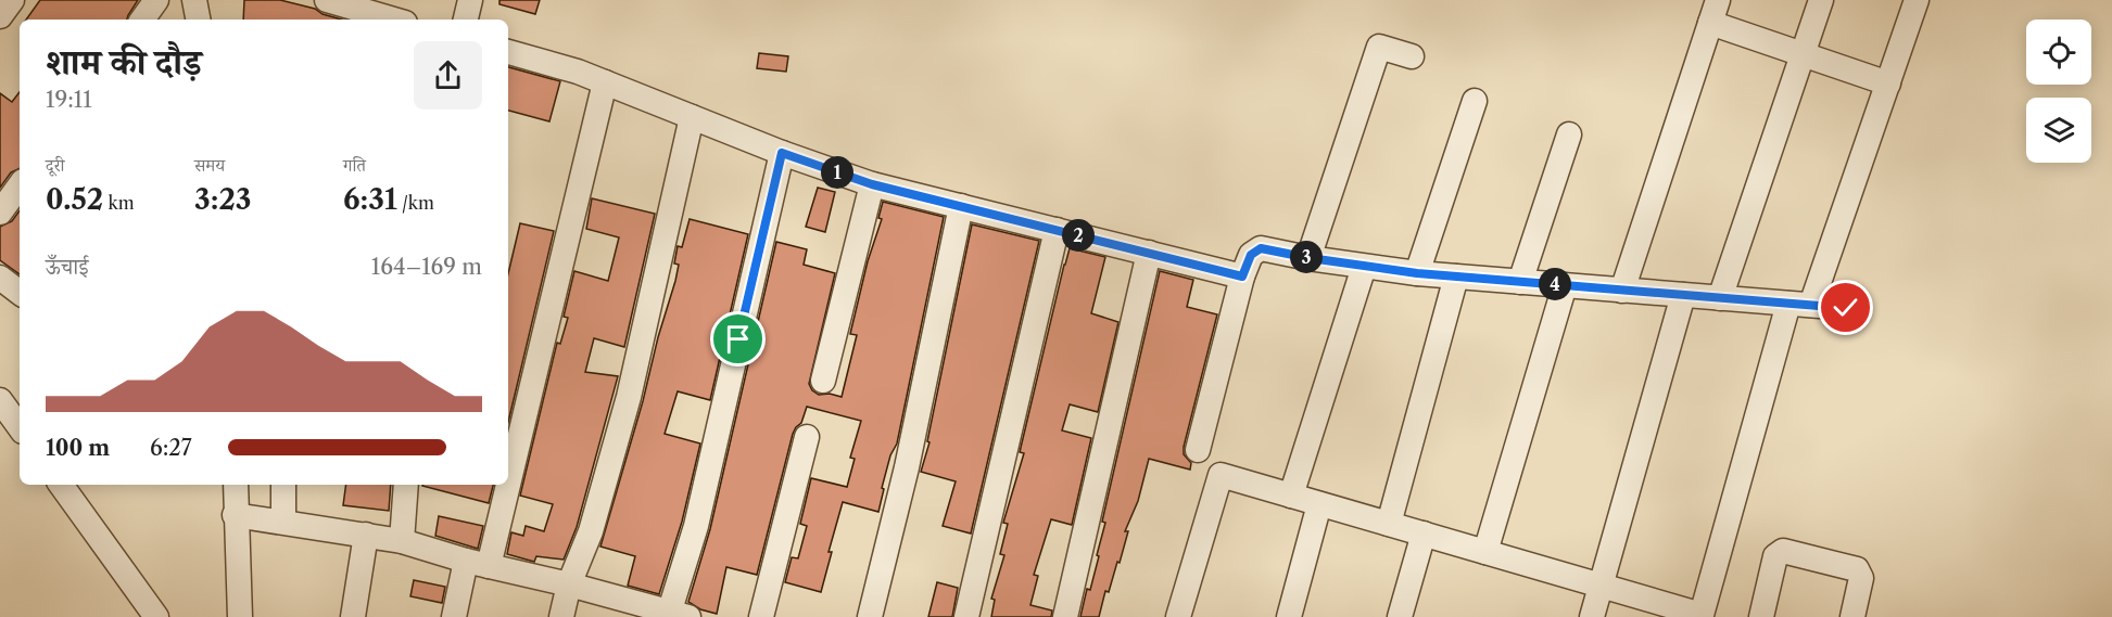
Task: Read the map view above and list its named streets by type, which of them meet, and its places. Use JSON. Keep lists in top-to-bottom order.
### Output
{
  "page": {
    "heading": ["शाम की दौड़", "19:11"],
    "stats": [
      ["दूरी", "0.52 km"],
      ["समय", "3:23"],
      ["गति", "6:31 /km"]
    ],
    "pins": [
      "1",
      "2",
      "3",
      "4"
    ],
    "chart": ["ऊँचाई", "164–169 m"],
    "list": [
      {
        "name": "100 m",
        "note": "6:27"
      }
    ]
  }
}
